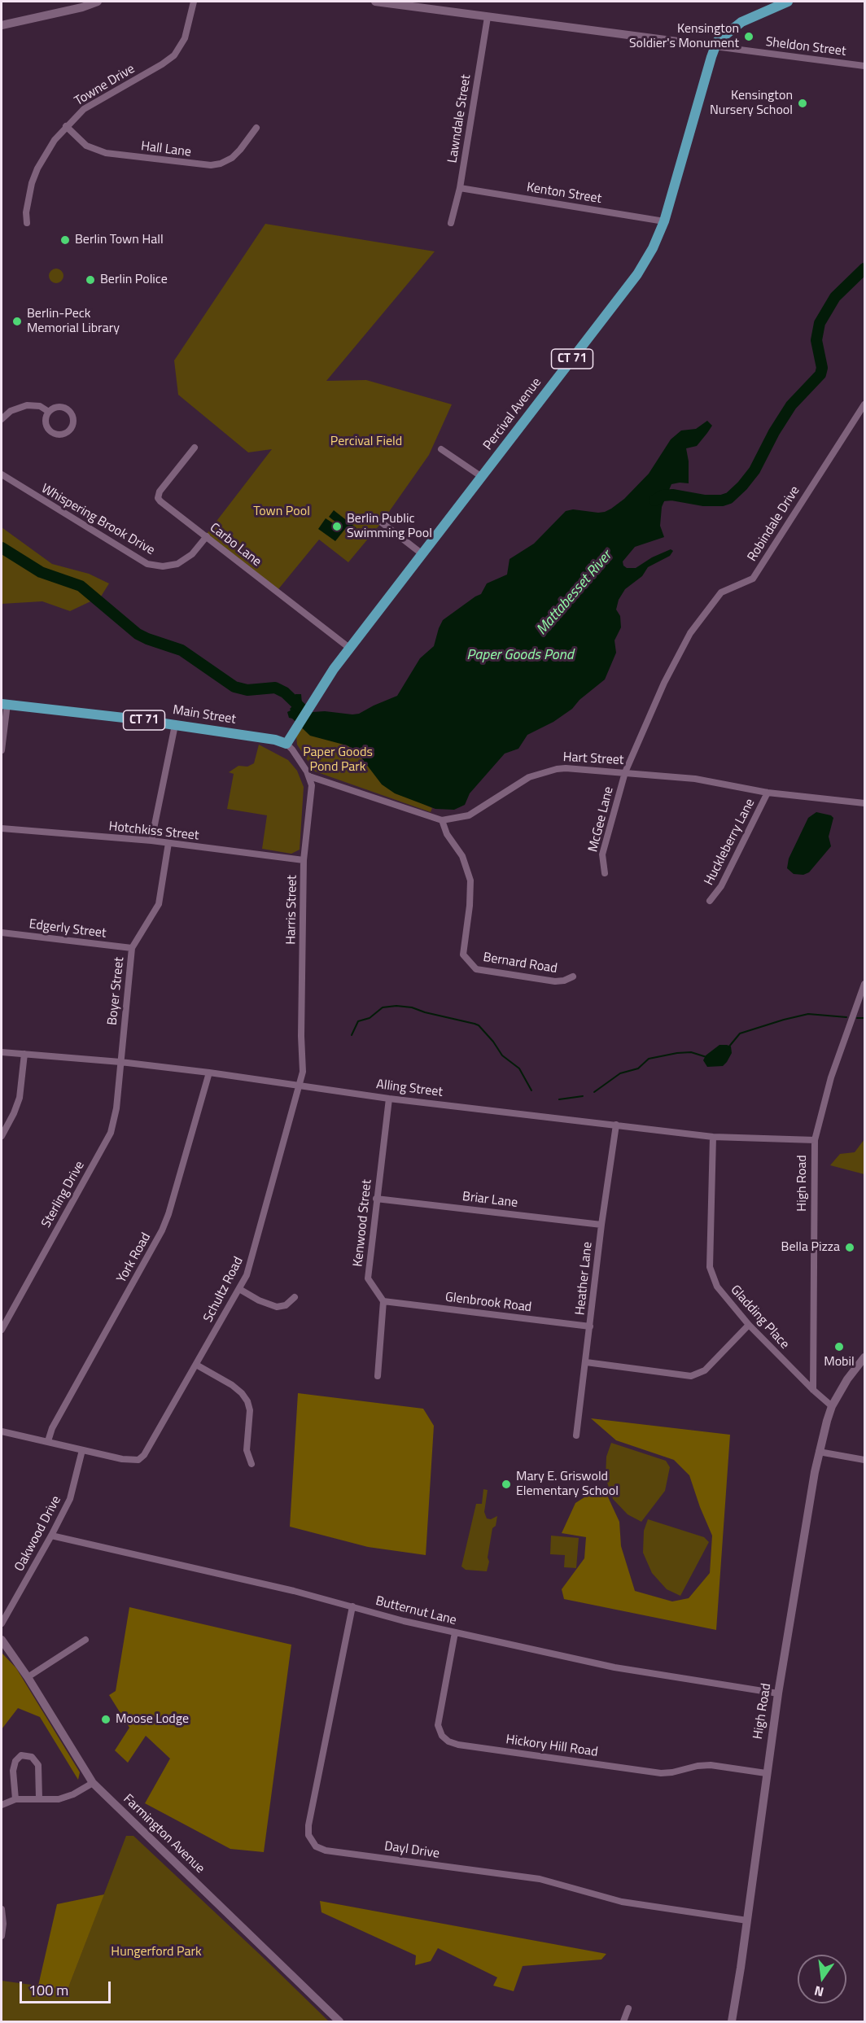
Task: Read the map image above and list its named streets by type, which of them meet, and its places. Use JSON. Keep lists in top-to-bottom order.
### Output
{
  "streets": {
    "main road": [
      "CT 71",
      "Percival Avenue",
      "Main Street",
      "High Road",
      "Farmington Avenue"
    ],
    "street": [
      "Sheldon Street",
      "Towne Drive",
      "Lawndale Street",
      "Hall Lane",
      "Kenton Street",
      "Whispering Brook Drive",
      "Robindale Drive",
      "Carbo Lane",
      "Hart Street",
      "McGee Lane",
      "Hotchkiss Street",
      "Huckleberry Lane",
      "Harris Street",
      "Edgerly Street",
      "Bernard Road",
      "Boyer Street",
      "Alling Street",
      "Sterling Drive",
      "Briar Lane",
      "Kenwood Street",
      "York Road",
      "Heather Lane",
      "Schultz Road",
      "Glenbrook Road",
      "Gladding Place",
      "Oakwood Drive",
      "Butternut Lane",
      "Hickory Hill Road",
      "Dayl Drive"
    ]
  },
  "crossings": [
    ["Sheldon Street", "Percival Avenue"],
    ["Towne Drive", "Hall Lane"],
    ["Lawndale Street", "Kenton Street"],
    ["Kenton Street", "Percival Avenue"],
    ["Percival Avenue", "Carbo Lane"],
    ["Percival Avenue", "Main Street"],
    ["Whispering Brook Drive", "Carbo Lane"],
    ["Robindale Drive", "Hart Street"],
    ["Robindale Drive", "McGee Lane"],
    ["Hart Street", "McGee Lane"],
    ["Hart Street", "Huckleberry Lane"],
    ["Hart Street", "Harris Street"],
    ["Hart Street", "Bernard Road"],
    ["Hotchkiss Street", "Harris Street"],
    ["Hotchkiss Street", "Boyer Street"],
    ["Harris Street", "Alling Street"],
    ["Harris Street", "Schultz Road"],
    ["Edgerly Street", "Boyer Street"],
    ["Boyer Street", "Alling Street"],
    ["Boyer Street", "Sterling Drive"],
    ["Alling Street", "High Road"],
    ["Alling Street", "Sterling Drive"],
    ["Alling Street", "Kenwood Street"],
    ["Alling Street", "York Road"],
    ["Alling Street", "Heather Lane"],
    ["Alling Street", "Schultz Road"],
    ["Alling Street", "Gladding Place"],
    ["High Road", "Gladding Place"],
    ["High Road", "Butternut Lane"],
    ["High Road", "Hickory Hill Road"],
    ["High Road", "Dayl Drive"],
    ["Briar Lane", "Kenwood Street"],
    ["Briar Lane", "Heather Lane"],
    ["Kenwood Street", "Glenbrook Road"],
    ["Heather Lane", "Glenbrook Road"],
    ["Schultz Road", "Oakwood Drive"],
    ["Oakwood Drive", "Butternut Lane"],
    ["Butternut Lane", "Hickory Hill Road"],
    ["Butternut Lane", "Dayl Drive"]
  ],
  "water": ["Mattabesset River", "Paper Goods Pond"],
  "parks": [
    "Percival Field",
    "Town Pool",
    "Paper Goods Pond Park",
    "Hungerford Park"
  ],
  "places": [
    "Kensington Soldier's Monument",
    "Kensington Nursery School",
    "Berlin Town Hall",
    "Berlin Police",
    "Berlin-Peck Memorial Library",
    "Berlin Public Swimming Pool",
    "Bella Pizza",
    "Mobil",
    "Mary E. Griswold Elementary School",
    "Moose Lodge"
  ],
  "scale_bar": "100 m",
  "north": "bottom"
}
